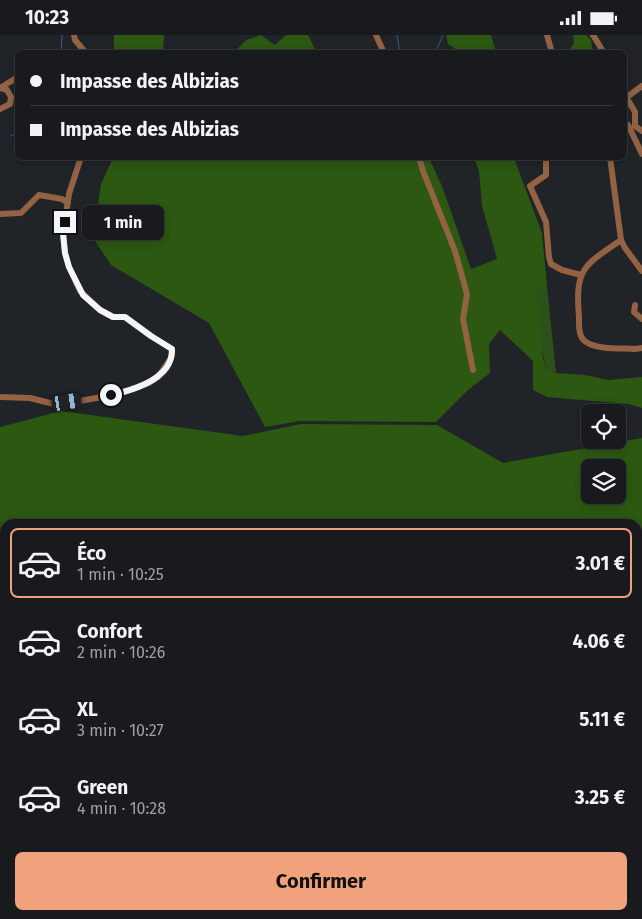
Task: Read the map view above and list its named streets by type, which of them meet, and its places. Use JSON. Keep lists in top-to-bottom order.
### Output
{
  "page": {
    "status": "10:23",
    "banner": ["Impasse des Albizias", "Impasse des Albizias"],
    "bubble": "1 min",
    "list": [
      {
        "name": "Éco",
        "note": "1 min · 10:25",
        "value": "3.01 €"
      },
      {
        "name": "Confort",
        "note": "2 min · 10:26",
        "value": "4.06 €"
      },
      {
        "name": "XL",
        "note": "3 min · 10:27",
        "value": "5.11 €"
      },
      {
        "name": "Green",
        "note": "4 min · 10:28",
        "value": "3.25 €"
      }
    ],
    "buttons": "Confirmer"
  }
}
